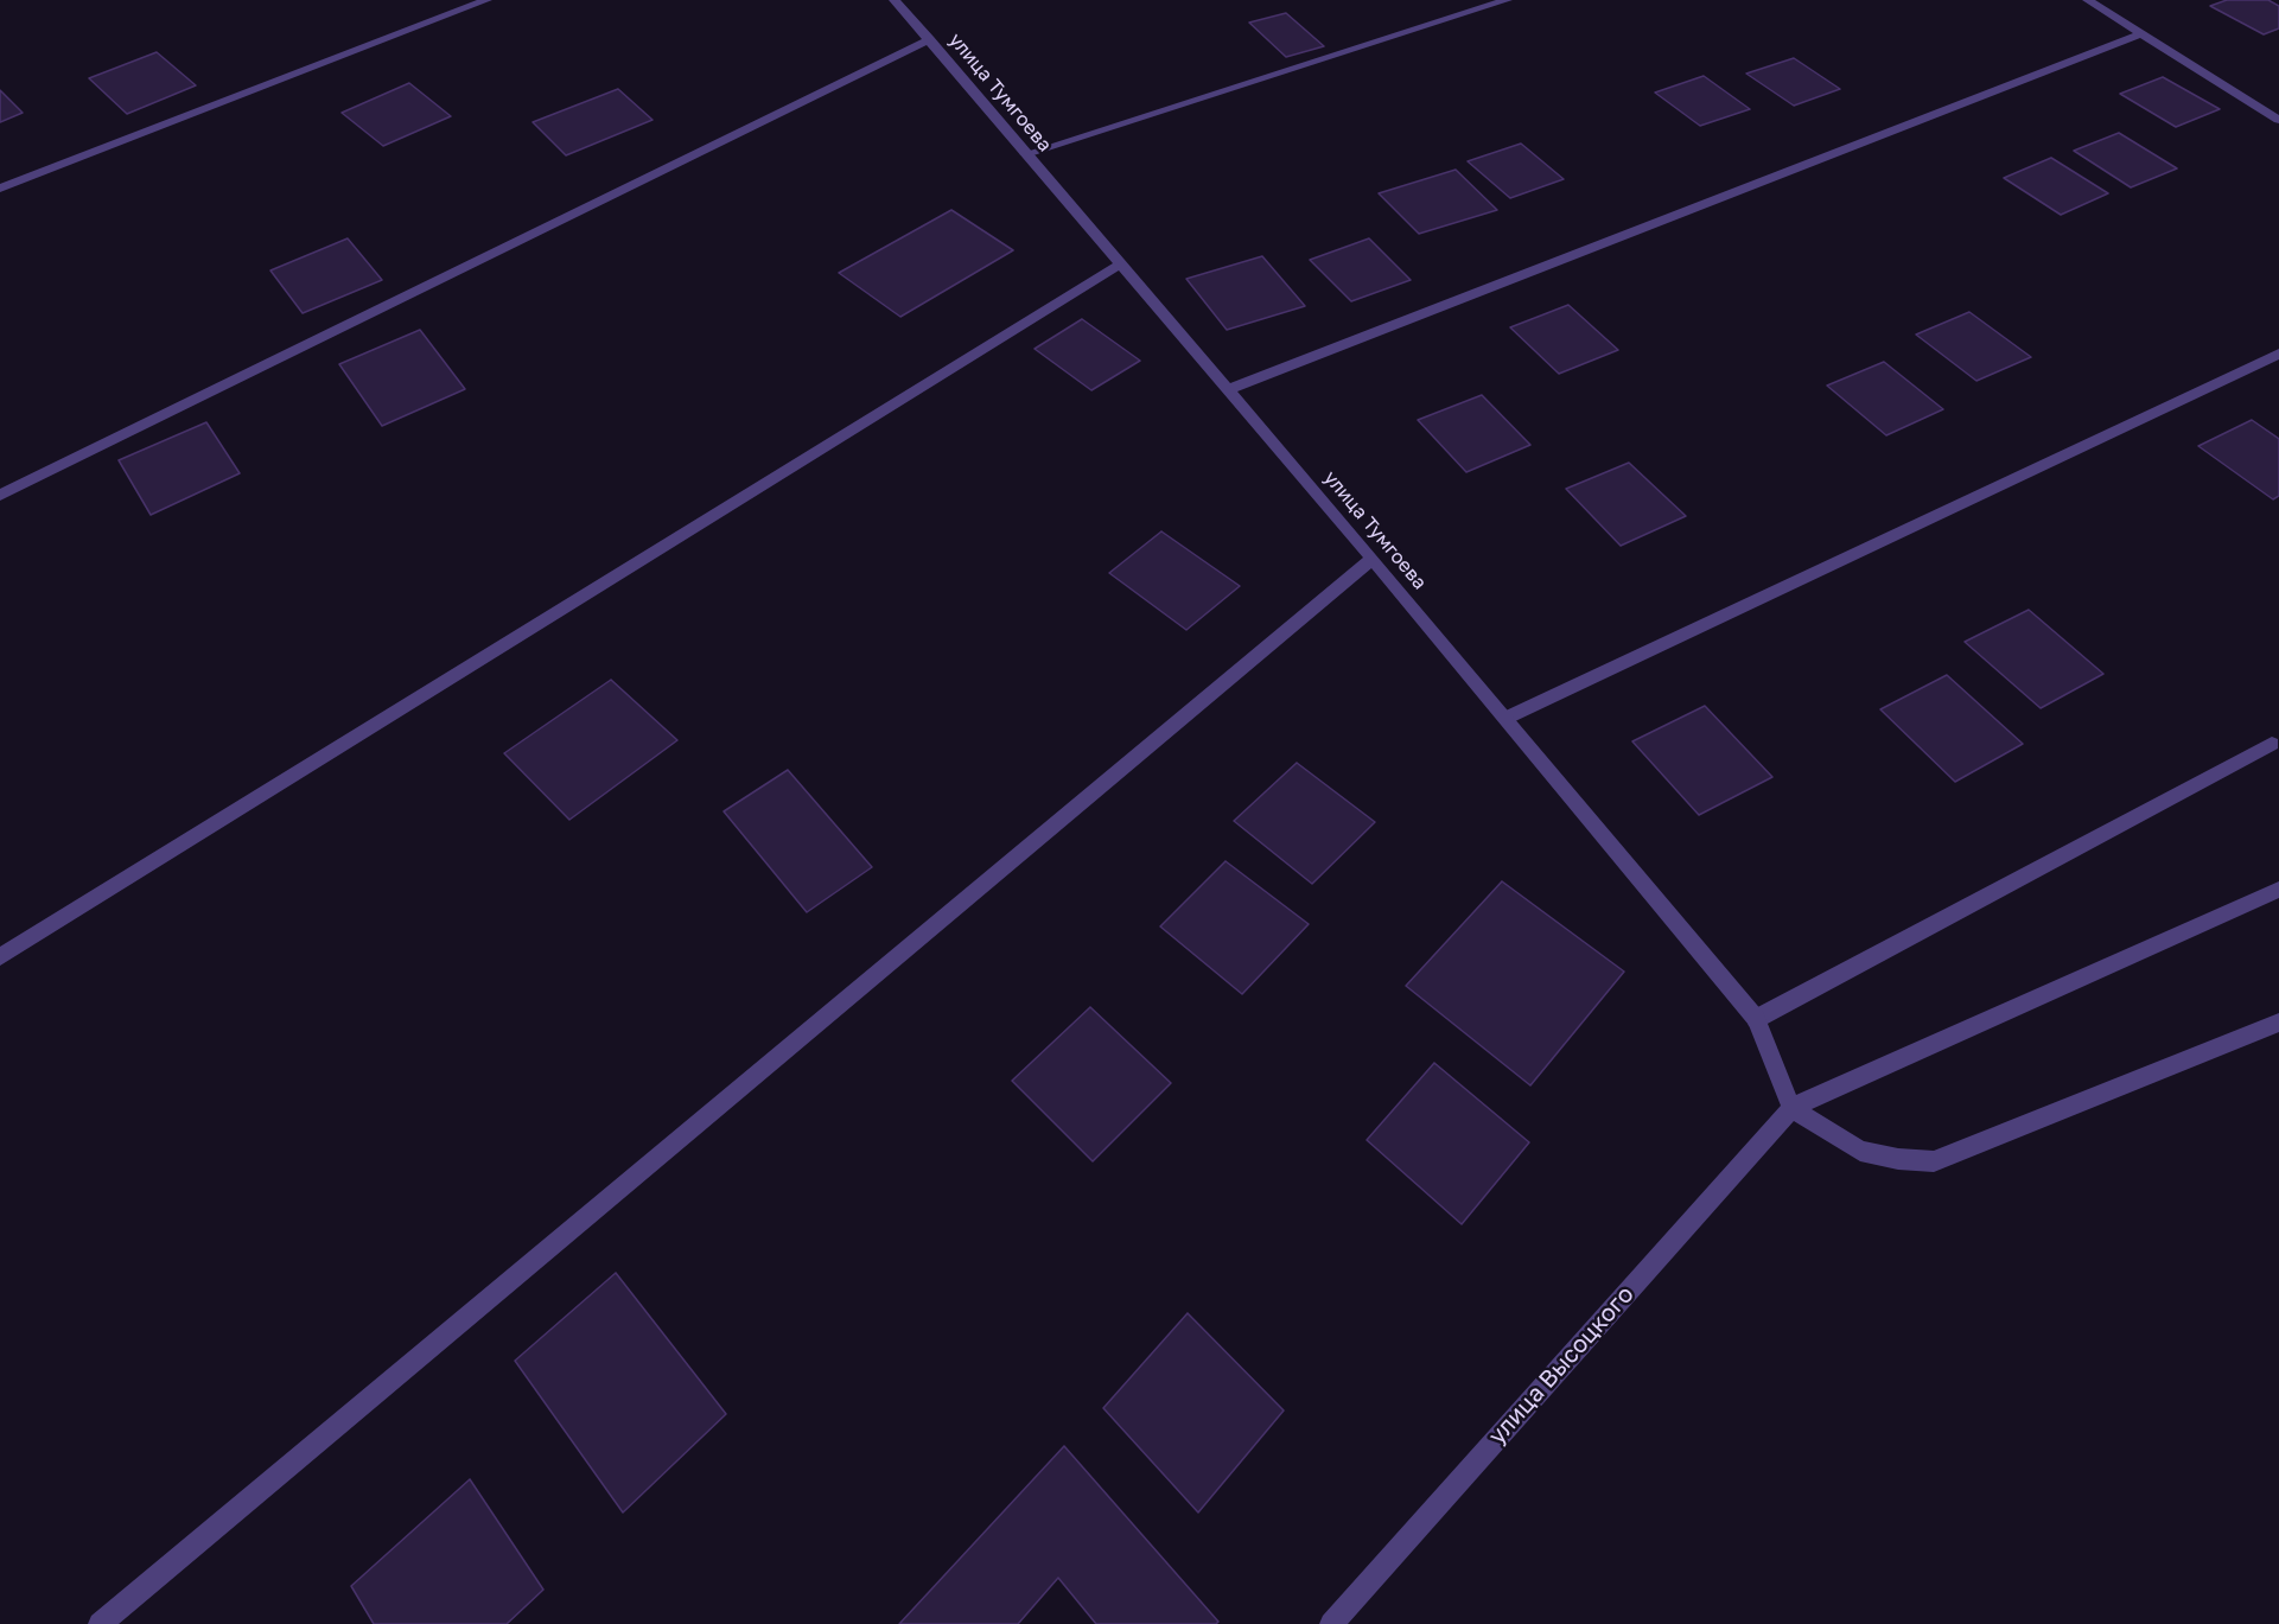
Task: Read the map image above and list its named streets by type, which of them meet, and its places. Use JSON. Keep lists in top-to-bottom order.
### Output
{
  "streets": {
    "street": ["улица Тумгоева", "улица Высоцкого"]
  },
  "crossings": [
    ["улица Тумгоева", "улица Высоцкого"]
  ]
}
